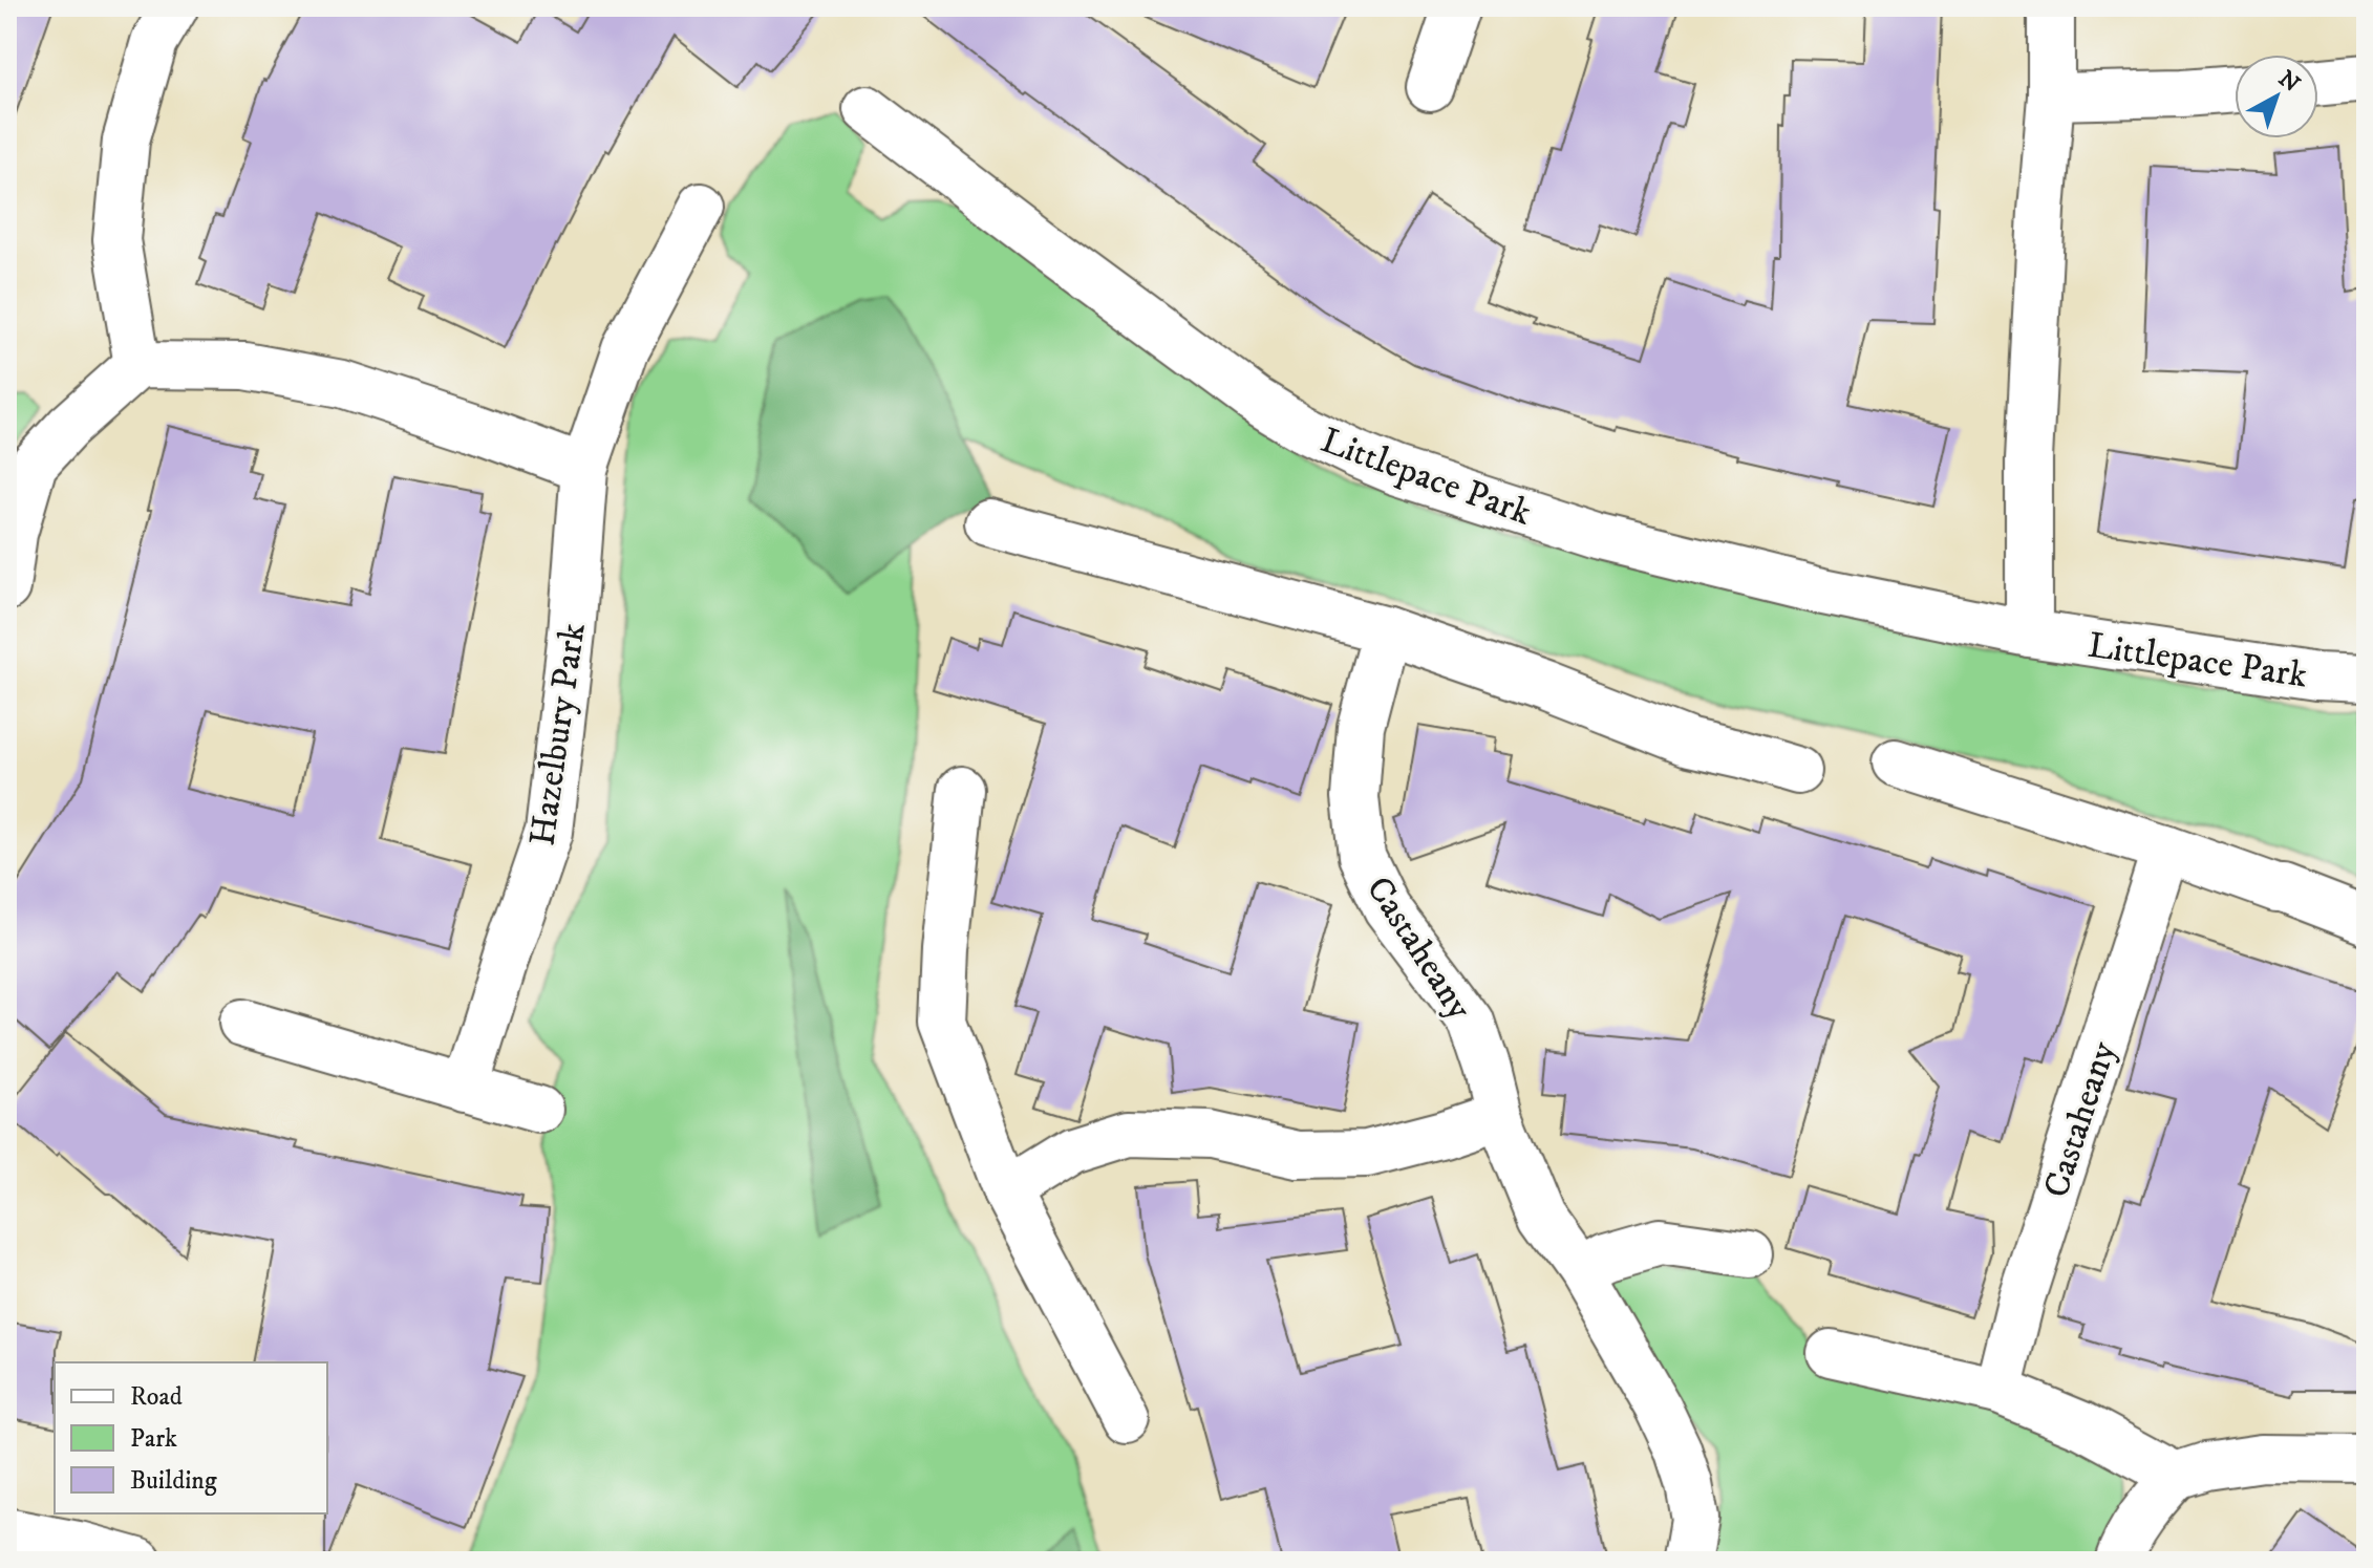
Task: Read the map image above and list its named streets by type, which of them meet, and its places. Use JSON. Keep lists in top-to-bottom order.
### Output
{
  "streets": {
    "street": ["Littlepace Park", "Hazelbury Park", "Castaheany"]
  },
  "legend": ["Road", "Park", "Building"],
  "north": "top right"
}
